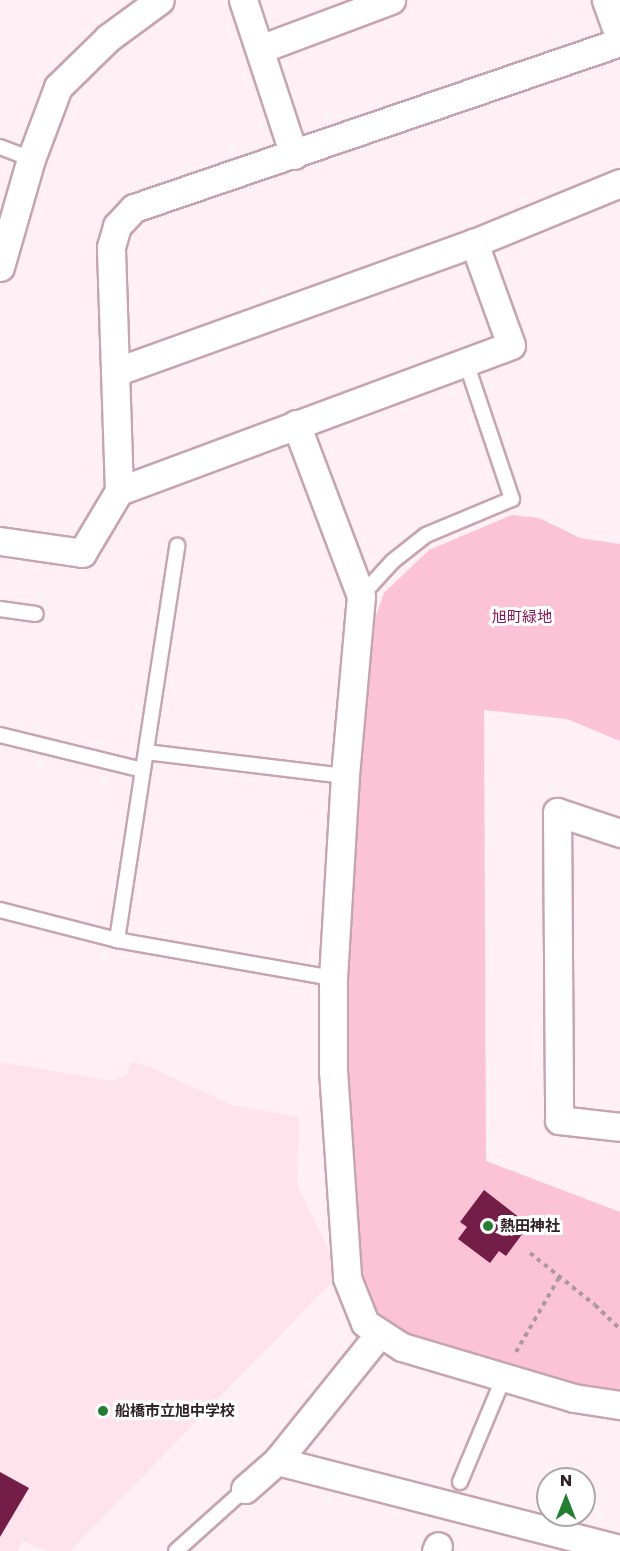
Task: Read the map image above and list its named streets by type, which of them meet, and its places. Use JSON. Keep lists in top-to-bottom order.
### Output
{
  "parks": ["旭町緑地"],
  "places": ["熱田神社", "船橋市立旭中学校"],
  "north": "top"
}
